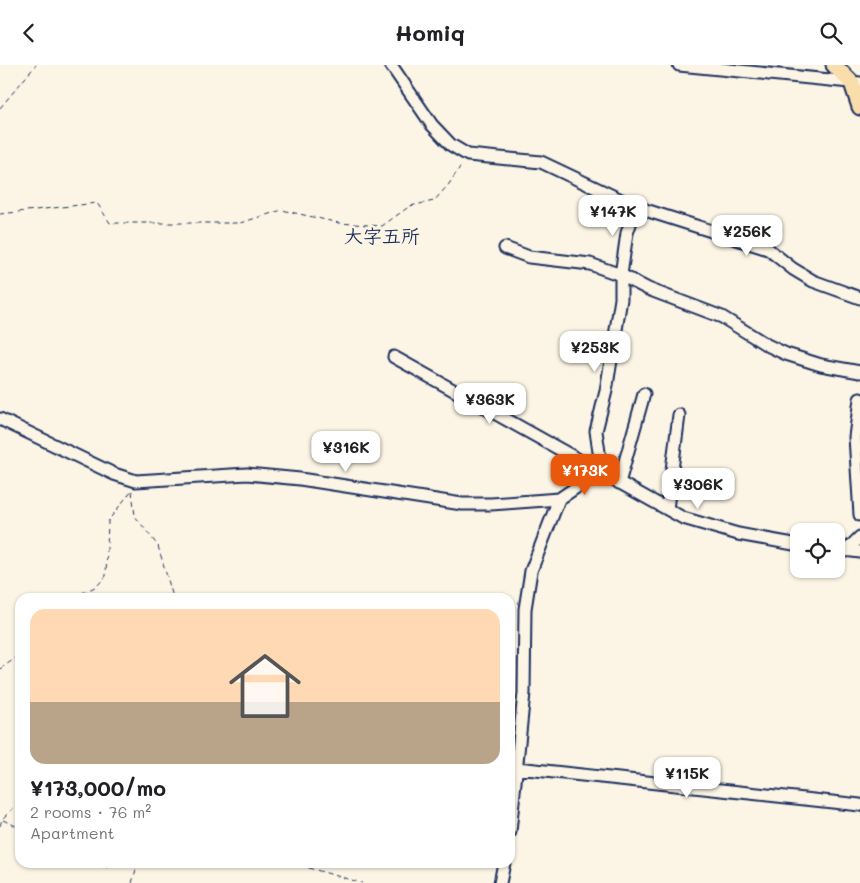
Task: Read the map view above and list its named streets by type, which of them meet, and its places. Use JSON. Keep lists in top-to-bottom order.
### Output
{
  "districts": ["大字五所"],
  "page": {
    "header": "Homiq",
    "price": [
      "¥147K",
      "¥256K",
      "¥253K",
      "¥363K",
      "¥316K",
      "¥173K",
      "¥306K",
      "¥115K"
    ],
    "list": [
      {
        "name": "¥173,000/mo",
        "note": "2 rooms · 76 m² · Apartment"
      }
    ]
  }
}
